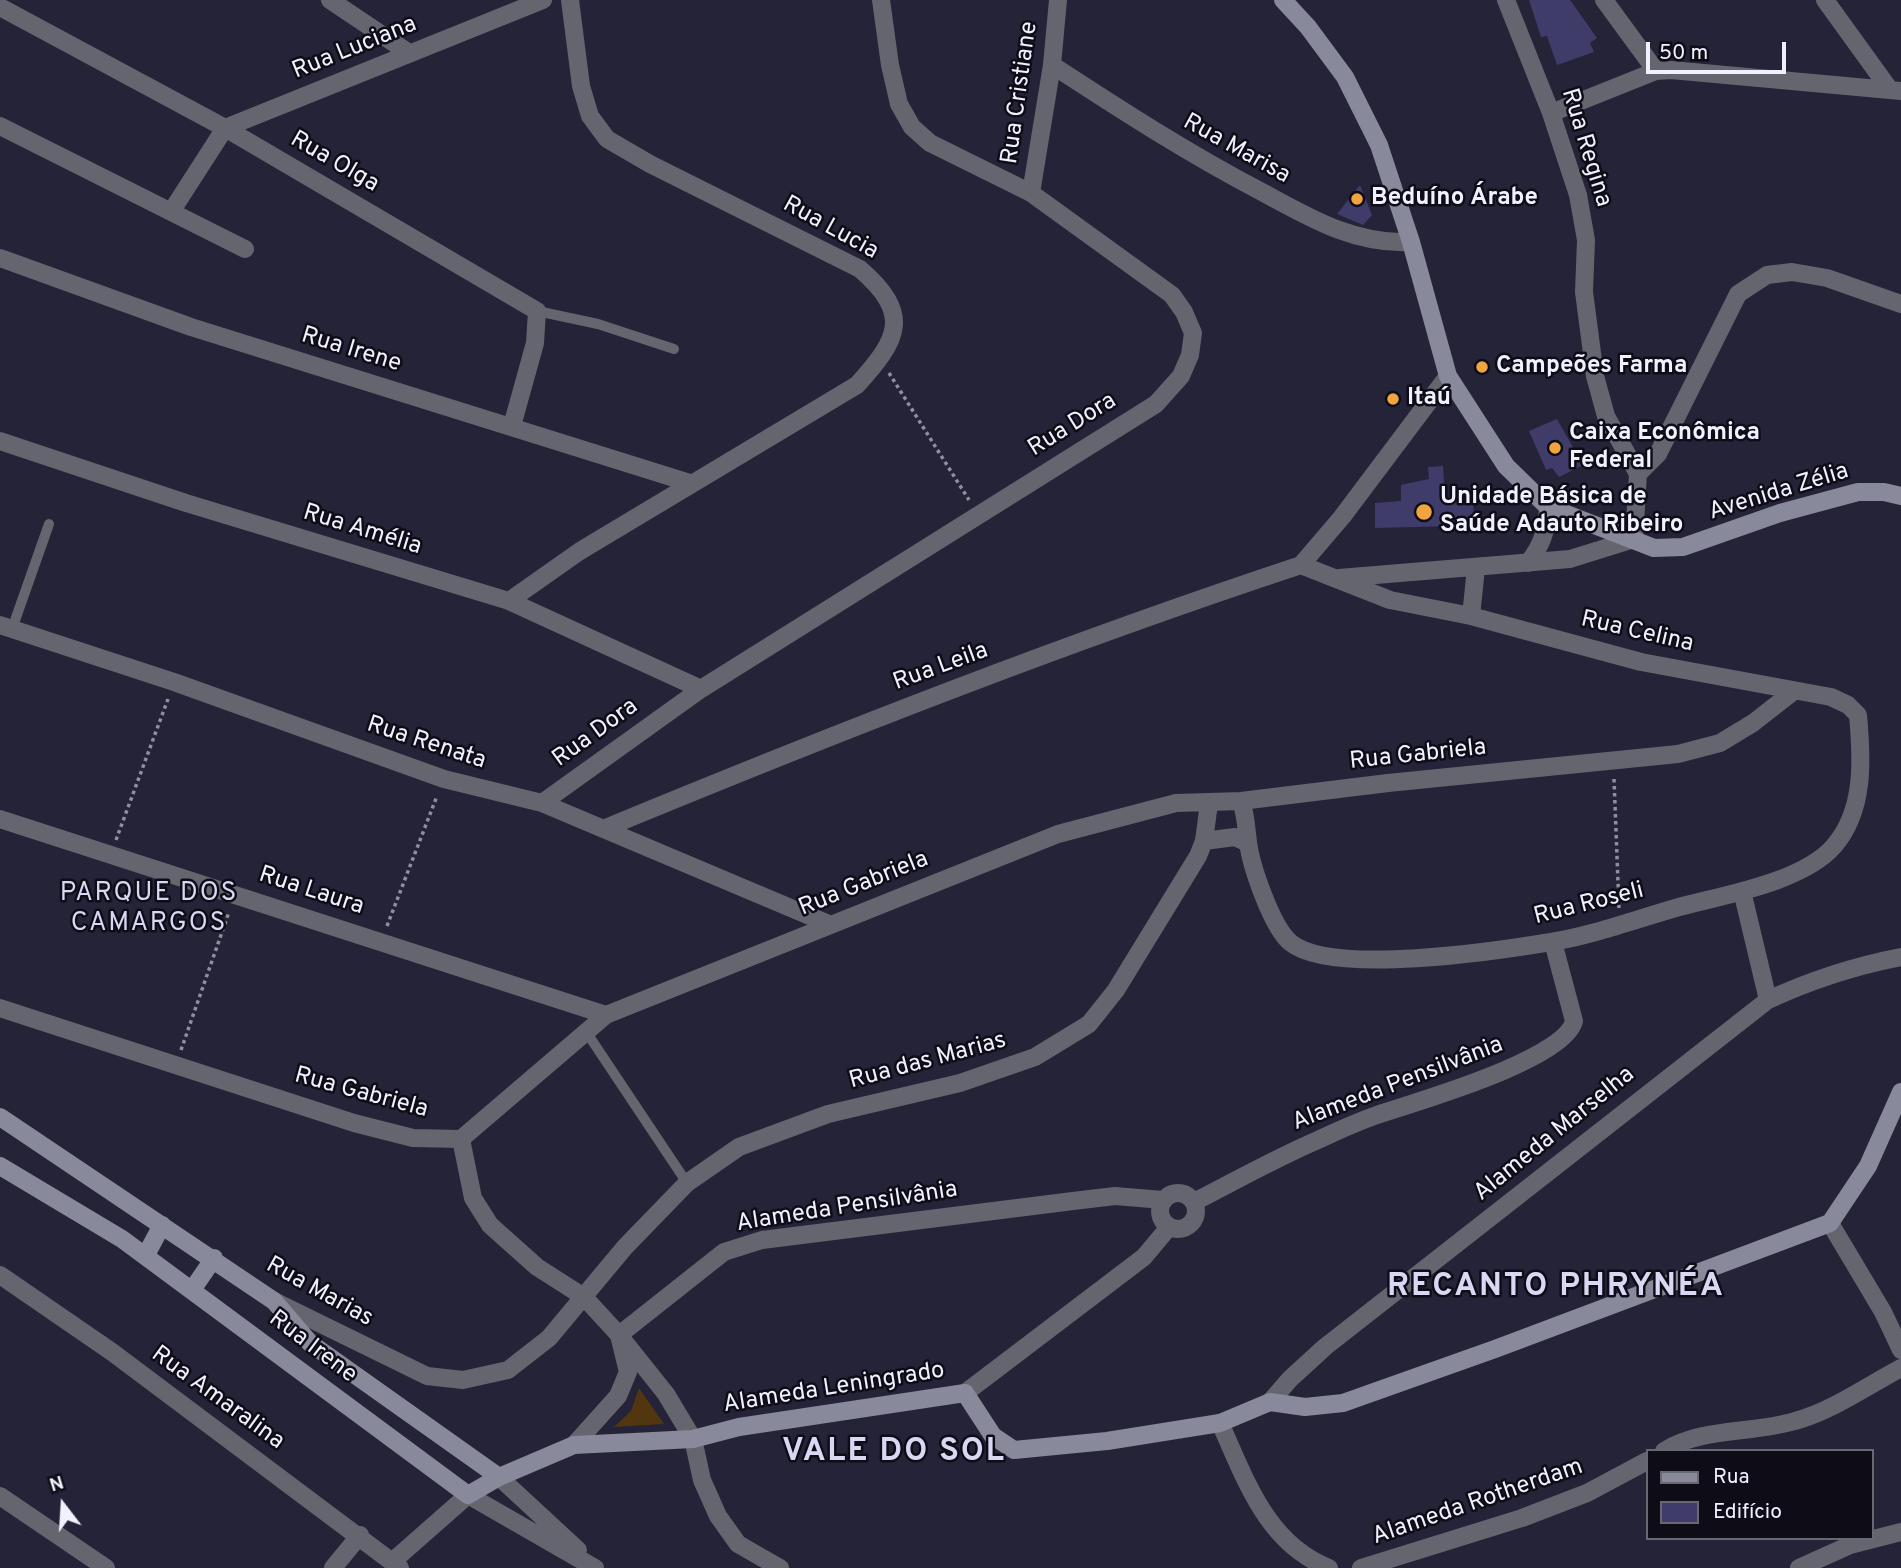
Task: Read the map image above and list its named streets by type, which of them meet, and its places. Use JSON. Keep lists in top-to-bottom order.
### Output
{
  "streets": {
    "street": [
      "Rua Luciana",
      "Rua Cristiane",
      "Rua Regina",
      "Rua Marisa",
      "Rua Olga",
      "Rua Lucia",
      "Rua Irene",
      "Rua Dora",
      "Avenida Zélia",
      "Rua Amélia",
      "Rua Celina",
      "Rua Leila",
      "Rua Renata",
      "Rua Gabriela",
      "Rua Laura",
      "Rua Roseli",
      "Rua das Marias",
      "Alameda Pensilvânia",
      "Alameda Marselha",
      "Rua Marias",
      "Alameda Leningrado",
      "Rua Amaralina",
      "Alameda Rotherdam"
    ]
  },
  "crossings": [
    ["Rua Luciana", "Rua Olga"],
    ["Rua Cristiane", "Rua Marisa"],
    ["Rua Cristiane", "Rua Dora"],
    ["Rua Marisa", "Avenida Zélia"],
    ["Rua Lucia", "Rua Irene"],
    ["Rua Lucia", "Rua Amélia"],
    ["Rua Irene", "Rua Marias"],
    ["Rua Dora", "Rua Amélia"],
    ["Rua Dora", "Rua Renata"],
    ["Rua Celina", "Rua Leila"],
    ["Rua Celina", "Rua Gabriela"],
    ["Rua Celina", "Rua Roseli"],
    ["Rua Leila", "Rua Renata"],
    ["Rua Renata", "Rua Gabriela"],
    ["Rua Gabriela", "Rua Laura"],
    ["Rua Gabriela", "Rua Roseli"],
    ["Rua Gabriela", "Rua das Marias"],
    ["Rua Roseli", "Alameda Pensilvânia"],
    ["Rua das Marias", "Rua Marias"],
    ["Alameda Pensilvânia", "Alameda Leningrado"]
  ],
  "districts": ["PARQUE DOS CAMARGOS", "RECANTO PHRYNÉA", "VALE DO SOL"],
  "places": [
    "Beduíno Árabe",
    "Campeões Farma",
    "Itaú",
    "Caixa Econômica Federal",
    "Unidade Básica de Saúde Adauto Ribeiro"
  ],
  "legend": ["Rua", "Edifício"],
  "scale_bar": "50 m",
  "north": "top"
}
